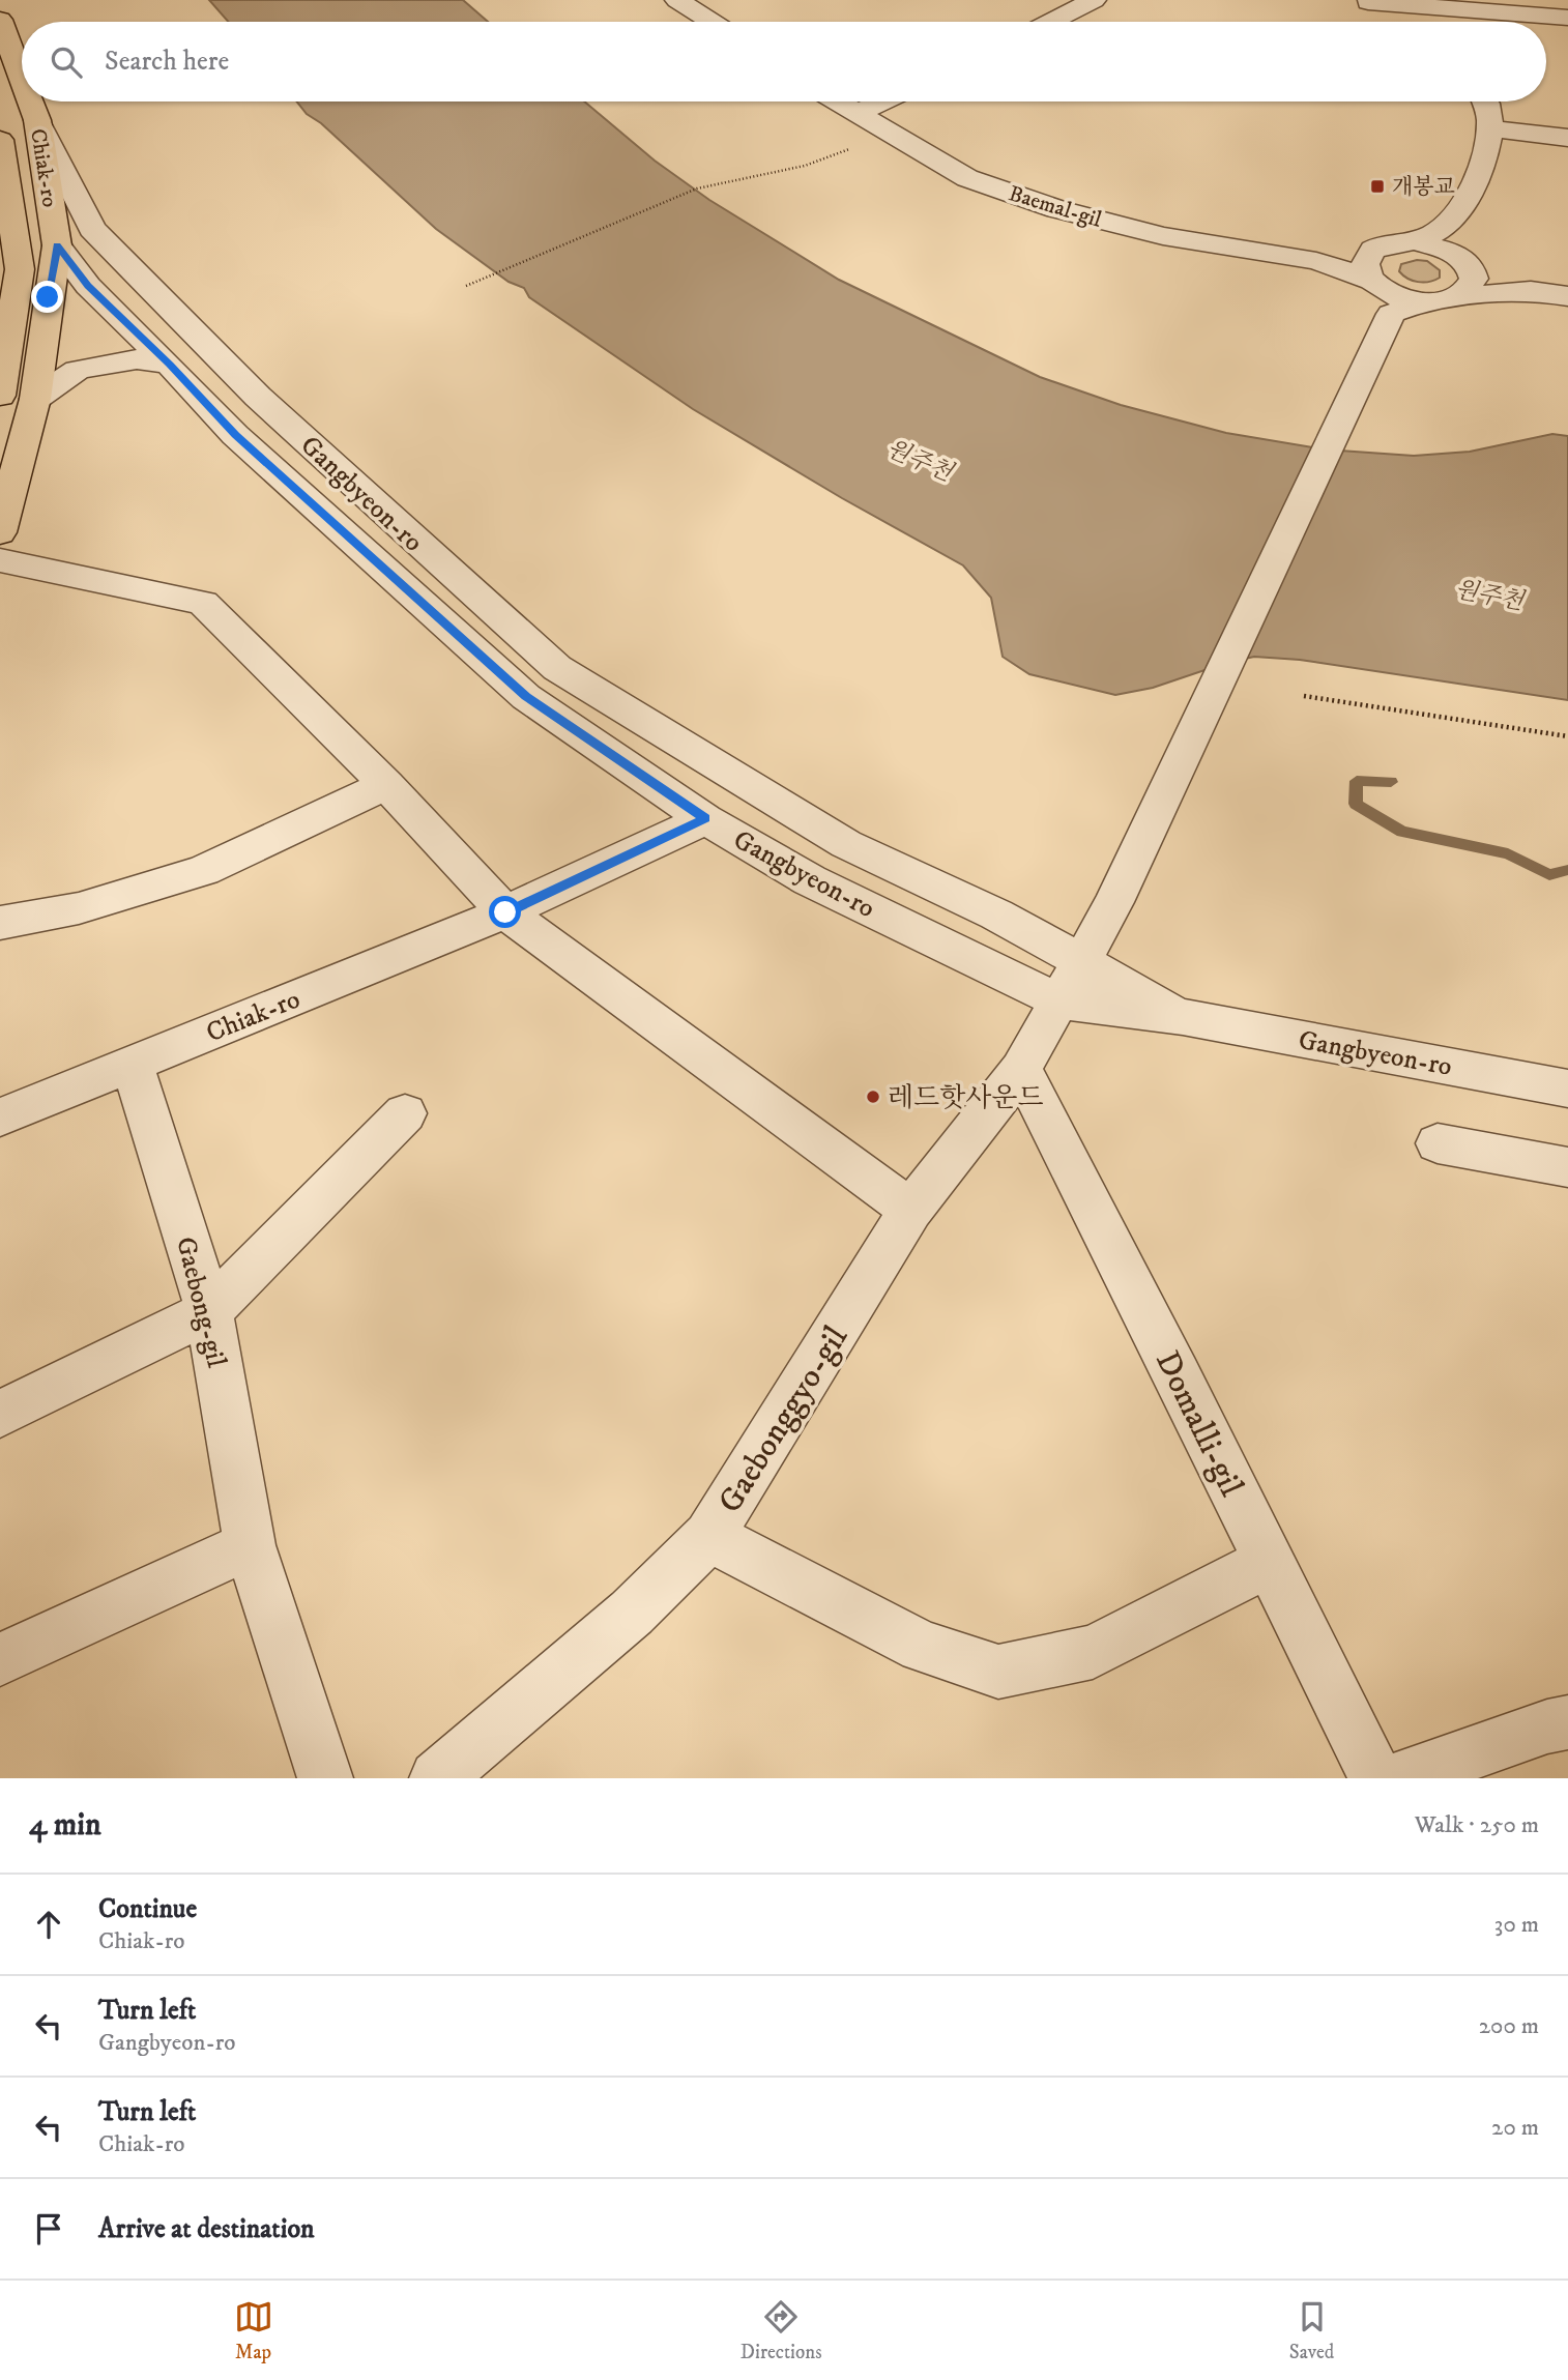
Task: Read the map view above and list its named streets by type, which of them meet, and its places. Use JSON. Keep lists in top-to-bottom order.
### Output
{
  "streets": {
    "main road": ["Chiak-ro", "Gangbyeon-ro"],
    "street": [
      "Baemal-gil",
      "Gaebong-gil",
      "Gaebonggyo-gil",
      "Domalli-gil"
    ]
  },
  "crossings": [
    ["Chiak-ro", "Gangbyeon-ro"],
    ["Chiak-ro", "Gaebong-gil"],
    ["Gangbyeon-ro", "Gaebonggyo-gil"],
    ["Gaebonggyo-gil", "Domalli-gil"]
  ],
  "water": ["원주천"],
  "places": {
    "transit": ["개봉교"],
    "other": ["레드핫사운드"]
  },
  "page": {
    "search": "Search here",
    "heading": ["4 min", "Walk · 250 m"],
    "list": [
      ["Continue", "Chiak-ro", "30 m"],
      ["Turn left", "Gangbyeon-ro", "200 m"],
      ["Turn left", "Chiak-ro", "20 m"],
      "Arrive at destination"
    ],
    "nav": ["Map", "Directions", "Saved"]
  }
}
